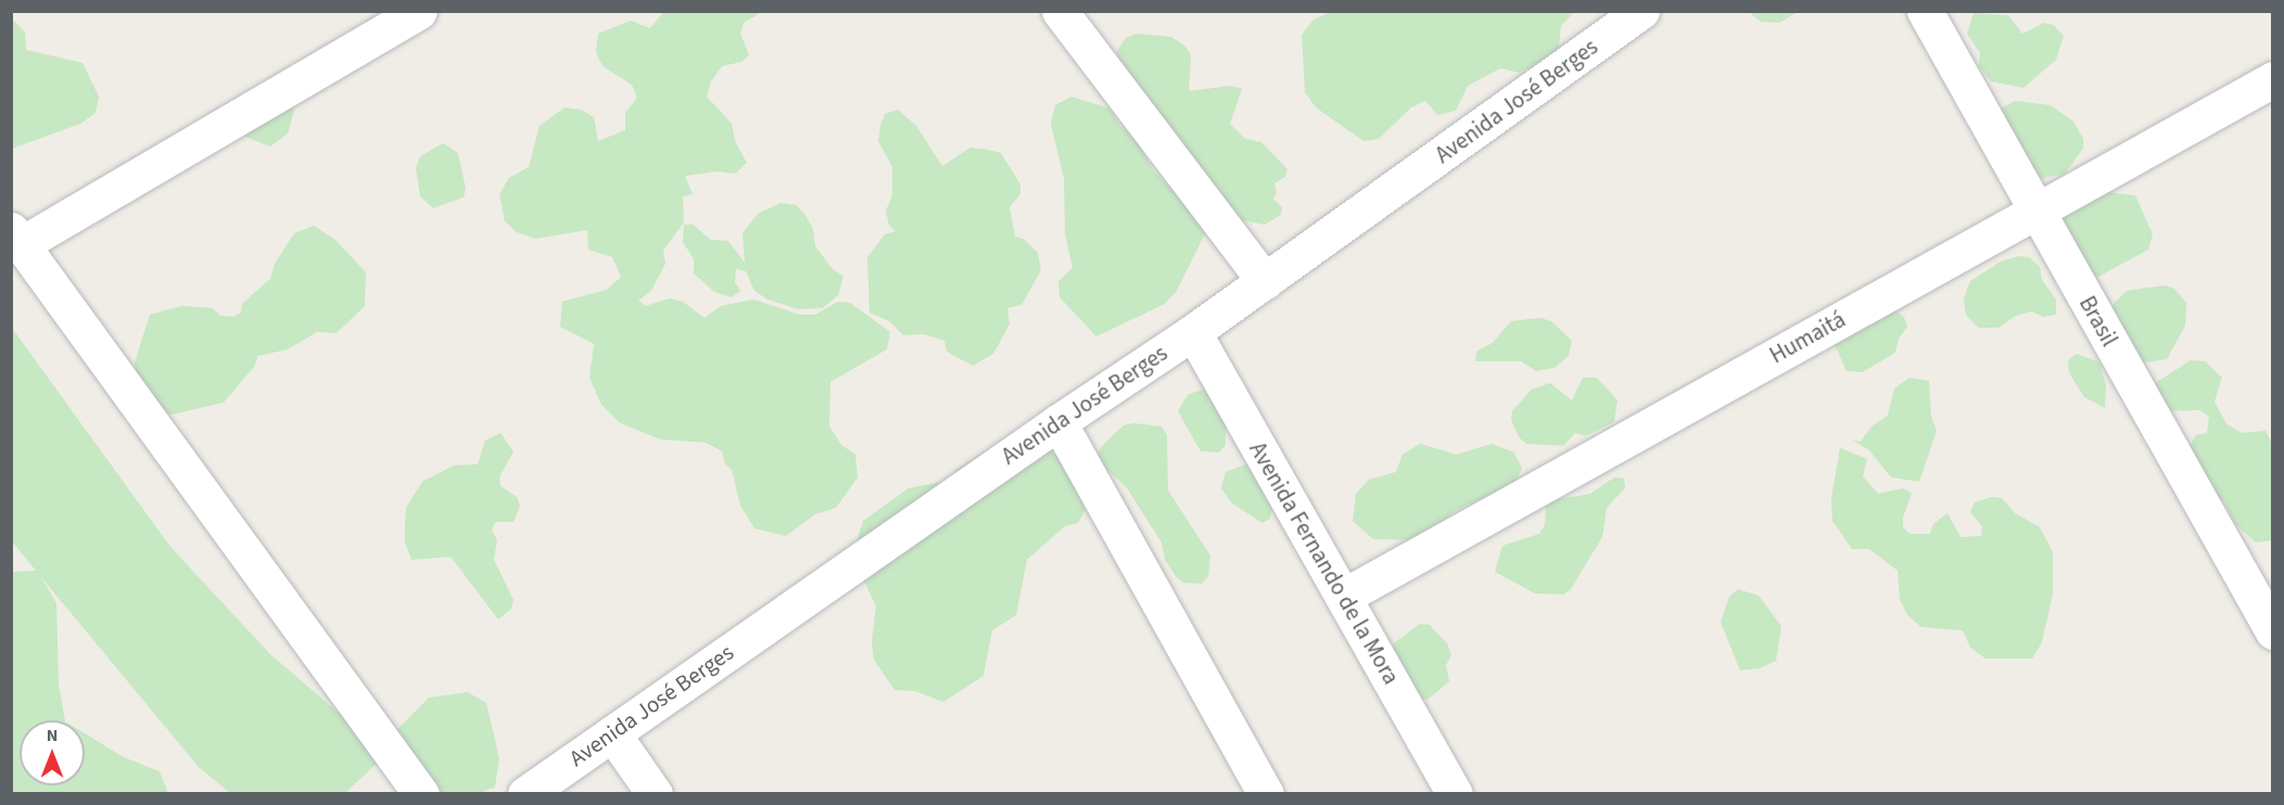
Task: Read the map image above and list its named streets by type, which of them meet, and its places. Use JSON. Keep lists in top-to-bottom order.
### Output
{
  "streets": {
    "street": [
      "Avenida José Berges",
      "Brasil",
      "Humaitá",
      "Avenida Fernando de la Mora"
    ]
  },
  "crossings": [
    ["Avenida José Berges", "Avenida Fernando de la Mora"],
    ["Brasil", "Humaitá"],
    ["Humaitá", "Avenida Fernando de la Mora"]
  ],
  "north": "top"
}
